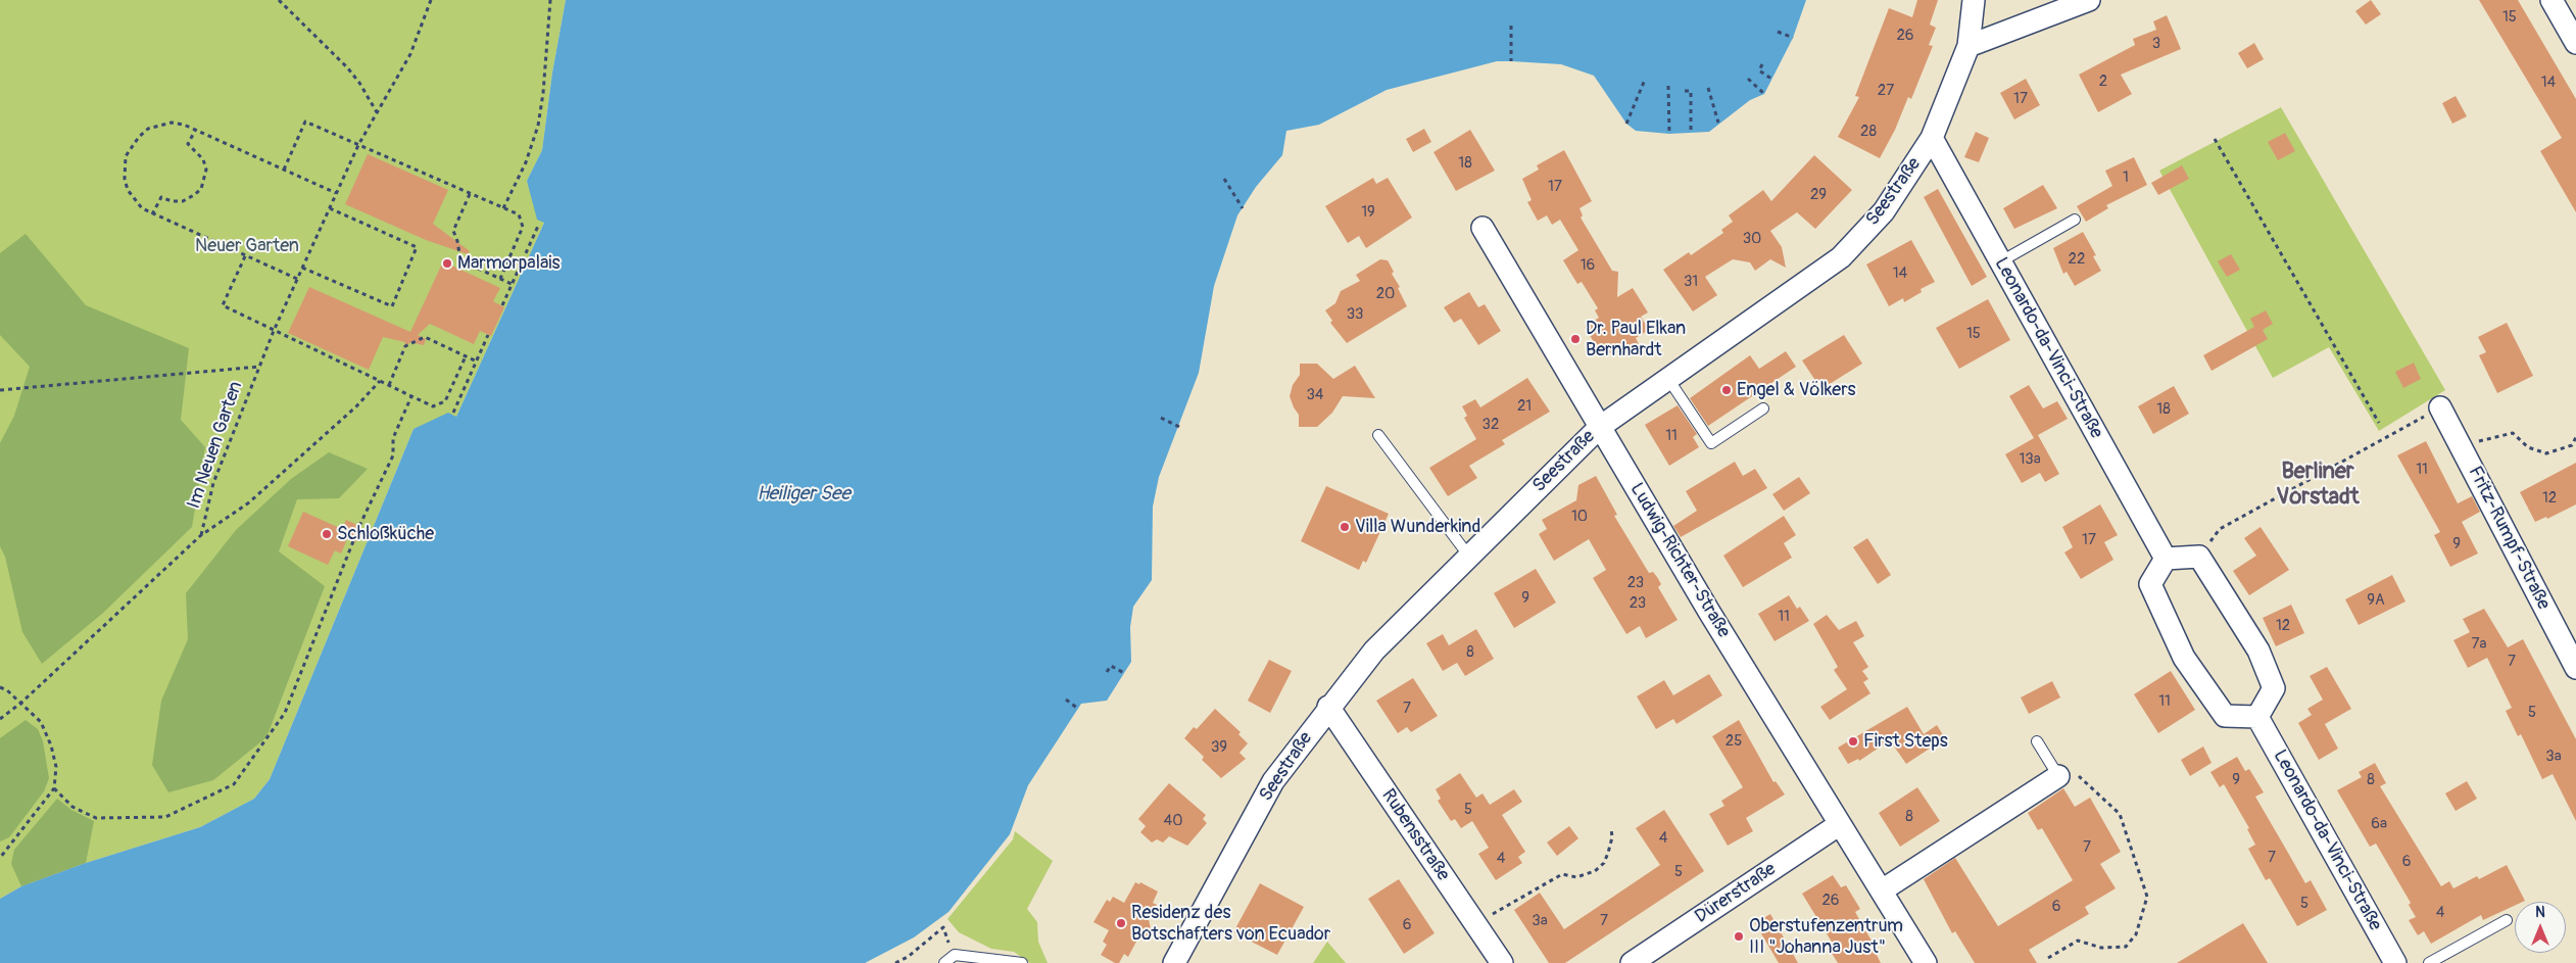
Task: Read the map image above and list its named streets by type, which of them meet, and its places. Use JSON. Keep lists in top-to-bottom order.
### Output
{
  "streets": {
    "street": [
      "Seestraße",
      "Leonardo-da-Vinci-Straße",
      "Fritz-Rumpf-Straße",
      "Ludwig-Richter-Straße",
      "Rubensstraße",
      "Dürerstraße"
    ],
    "path": ["Im Neuen Garten"]
  },
  "crossings": [
    ["Seestraße", "Leonardo-da-Vinci-Straße"],
    ["Seestraße", "Ludwig-Richter-Straße"],
    ["Seestraße", "Rubensstraße"],
    ["Ludwig-Richter-Straße", "Dürerstraße"]
  ],
  "districts": ["Berliner Vorstadt"],
  "water": ["Heiliger See"],
  "parks": ["Neuer Garten"],
  "places": [
    "Marmorpalais",
    "Dr. Paul Elkan Bernhardt",
    "Engel & Völkers",
    "Villa Wunderkind",
    "Schloßküche",
    "First Steps",
    "Residenz des Botschafters von Ecuador",
    "Oberstufenzentrum III \"Johanna Just\""
  ],
  "house_numbers": [
    "15",
    "26",
    "3",
    "2",
    "14",
    "27",
    "17",
    "28",
    "18",
    "1",
    "17",
    "29",
    "19",
    "30",
    "22",
    "16",
    "14",
    "31",
    "20",
    "33",
    "15",
    "34",
    "21",
    "18",
    "32",
    "11",
    "13a",
    "11",
    "12",
    "10",
    "17",
    "9",
    "23",
    "9",
    "9A",
    "23",
    "11",
    "12",
    "7a",
    "8",
    "7",
    "11",
    "7",
    "5",
    "25",
    "39",
    "3a",
    "9",
    "8",
    "5",
    "8",
    "40",
    "6a",
    "4",
    "7",
    "7",
    "4",
    "6",
    "5",
    "26",
    "5",
    "6",
    "4",
    "3a",
    "7",
    "6"
  ],
  "north": "top"
}
